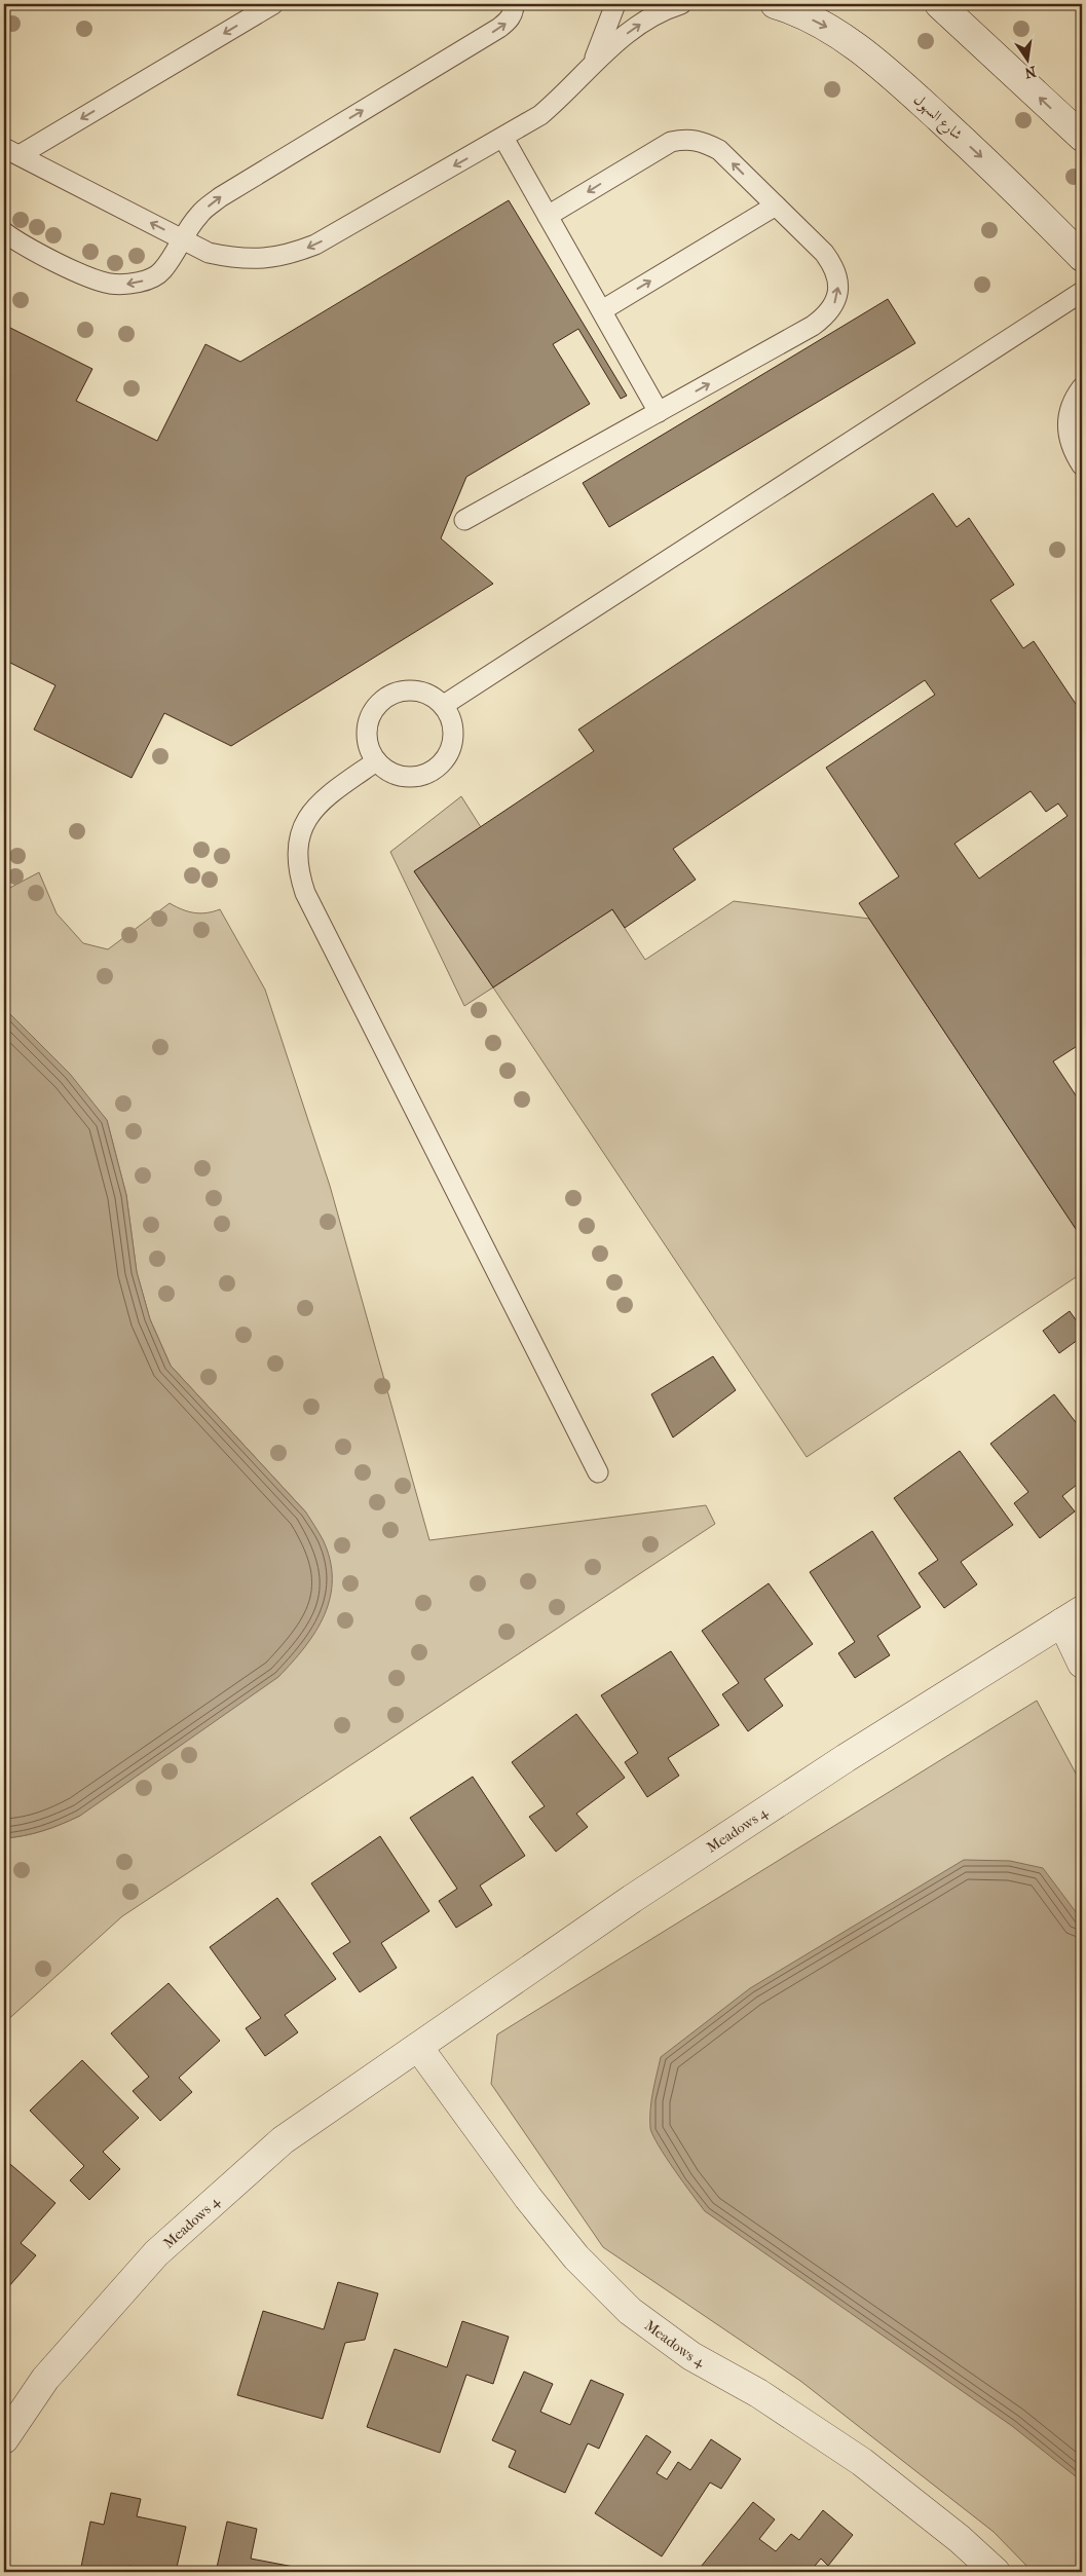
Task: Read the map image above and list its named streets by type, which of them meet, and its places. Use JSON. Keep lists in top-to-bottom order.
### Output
{
  "streets": {
    "street": ["شارع السهول", "Meadows 4"]
  },
  "north": "bottom"
}
